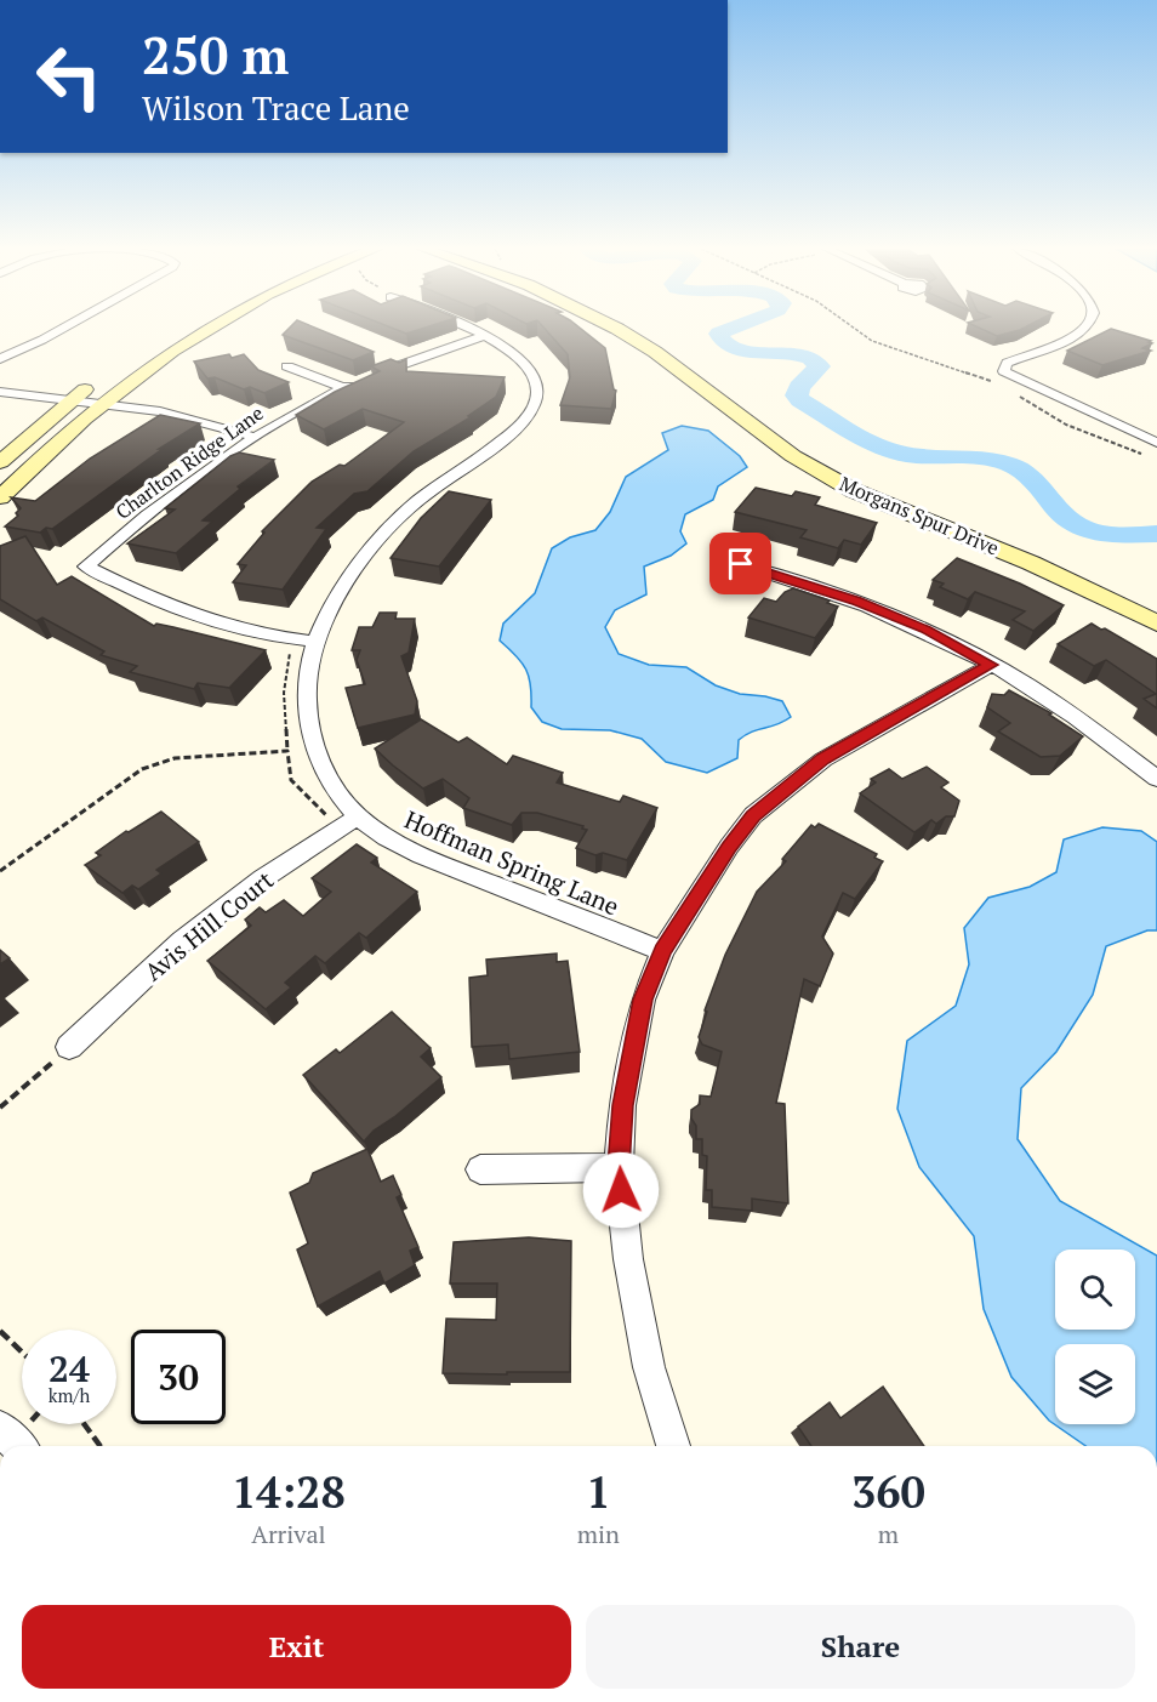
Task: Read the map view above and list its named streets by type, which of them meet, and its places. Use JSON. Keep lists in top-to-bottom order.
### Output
{
  "streets": {
    "main road": ["Morgans Spur Drive"],
    "street": ["Charlton Ridge Lane", "Hoffman Spring Lane", "Avis Hill Court"]
  },
  "crossings": [
    ["Charlton Ridge Lane", "Hoffman Spring Lane"],
    ["Hoffman Spring Lane", "Avis Hill Court"]
  ],
  "page": {
    "turn": ["250 m", "Wilson Trace Lane"],
    "speed": "24 km/h",
    "limit": "30",
    "eta": [
      "14:28",
      "Arrival",
      "1",
      "min",
      "360",
      "m"
    ],
    "buttons": ["Exit", "Share"]
  }
}
